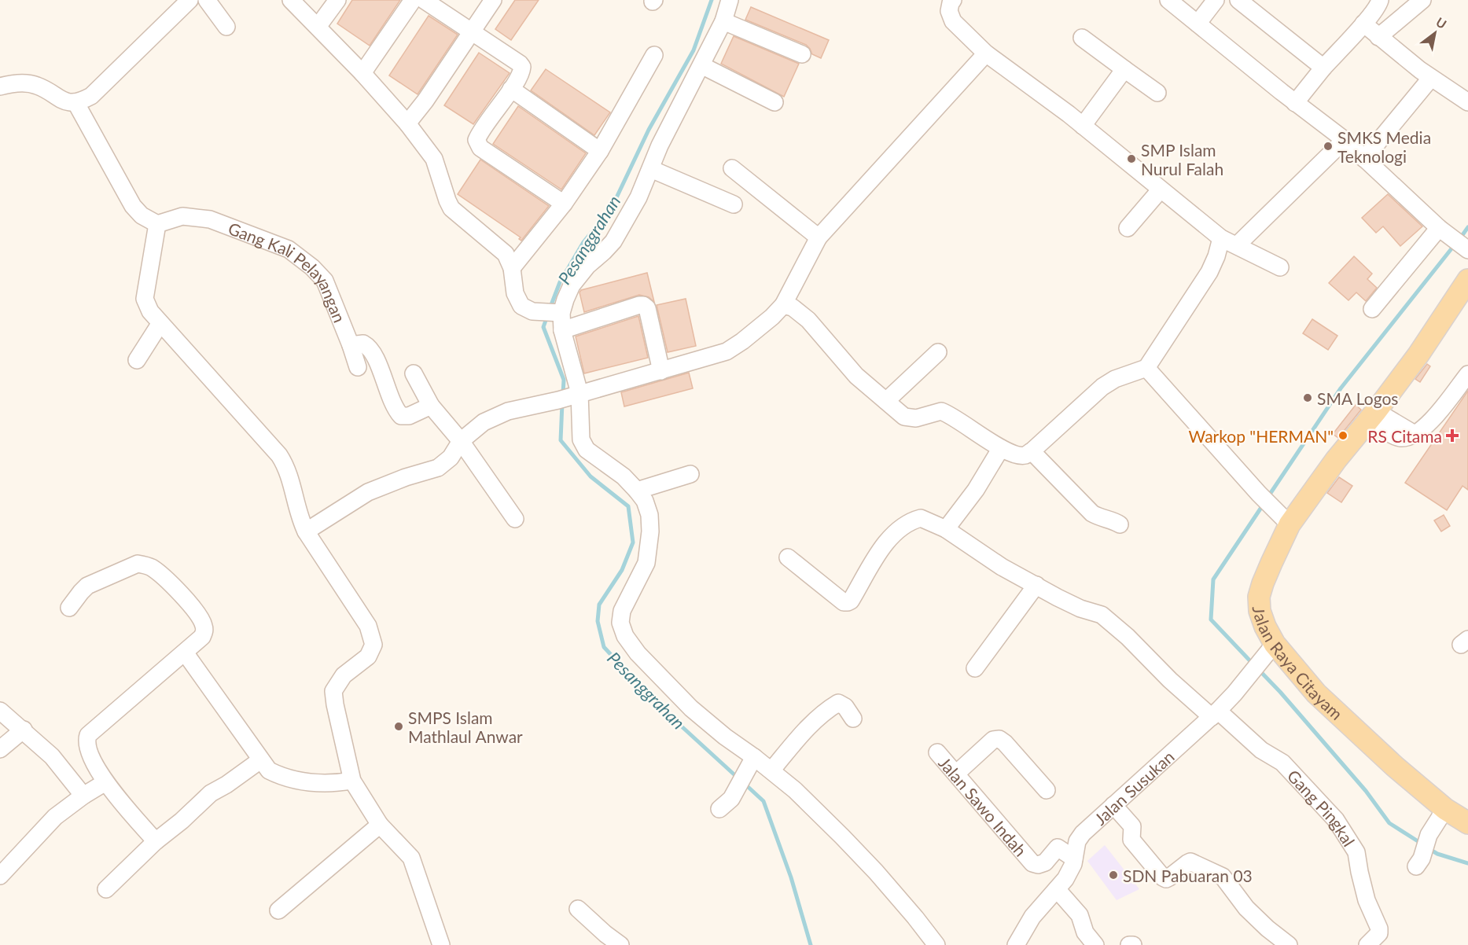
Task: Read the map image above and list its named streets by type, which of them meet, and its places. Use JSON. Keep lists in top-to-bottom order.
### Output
{
  "streets": {
    "main road": ["Jalan Raya Citayam"],
    "street": [
      "Gang Kali Pelayangan",
      "Jalan Susukan",
      "Jalan Sawo Indah",
      "Gang Pingkal"
    ]
  },
  "crossings": [
    ["Jalan Raya Citayam", "Jalan Susukan"],
    ["Jalan Susukan", "Jalan Sawo Indah"],
    ["Jalan Susukan", "Gang Pingkal"]
  ],
  "water": ["Pesanggrahan"],
  "places": {
    "other": [
      "SMKS Media Teknologi",
      "SMP Islam Nurul Falah",
      "SMA Logos",
      "Warkop \"HERMAN\"",
      "SMPS Islam Mathlaul Anwar",
      "SDN Pabuaran 03"
    ],
    "health": ["RS Citama"]
  },
  "north": "top right"
}
